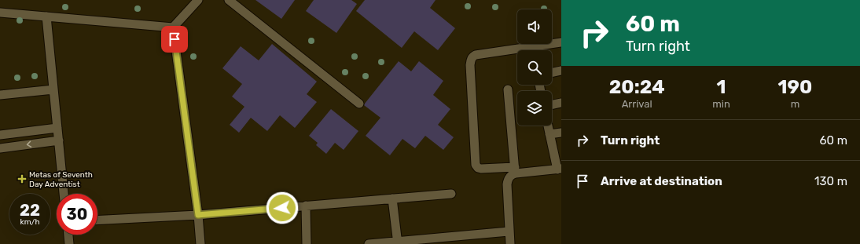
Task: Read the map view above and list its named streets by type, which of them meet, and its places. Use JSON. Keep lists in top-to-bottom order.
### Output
{
  "places": {
    "health": ["Metas of Seventh Day Adventist"]
  },
  "page": {
    "turn": ["60 m", "Turn right"],
    "eta": [
      "20:24",
      "Arrival",
      "1",
      "min",
      "190",
      "m"
    ],
    "list": [
      {
        "name": "Turn right",
        "value": "60 m"
      },
      {
        "name": "Arrive at destination",
        "value": "130 m"
      }
    ],
    "speed": "22 km/h",
    "limit": "30"
  }
}
